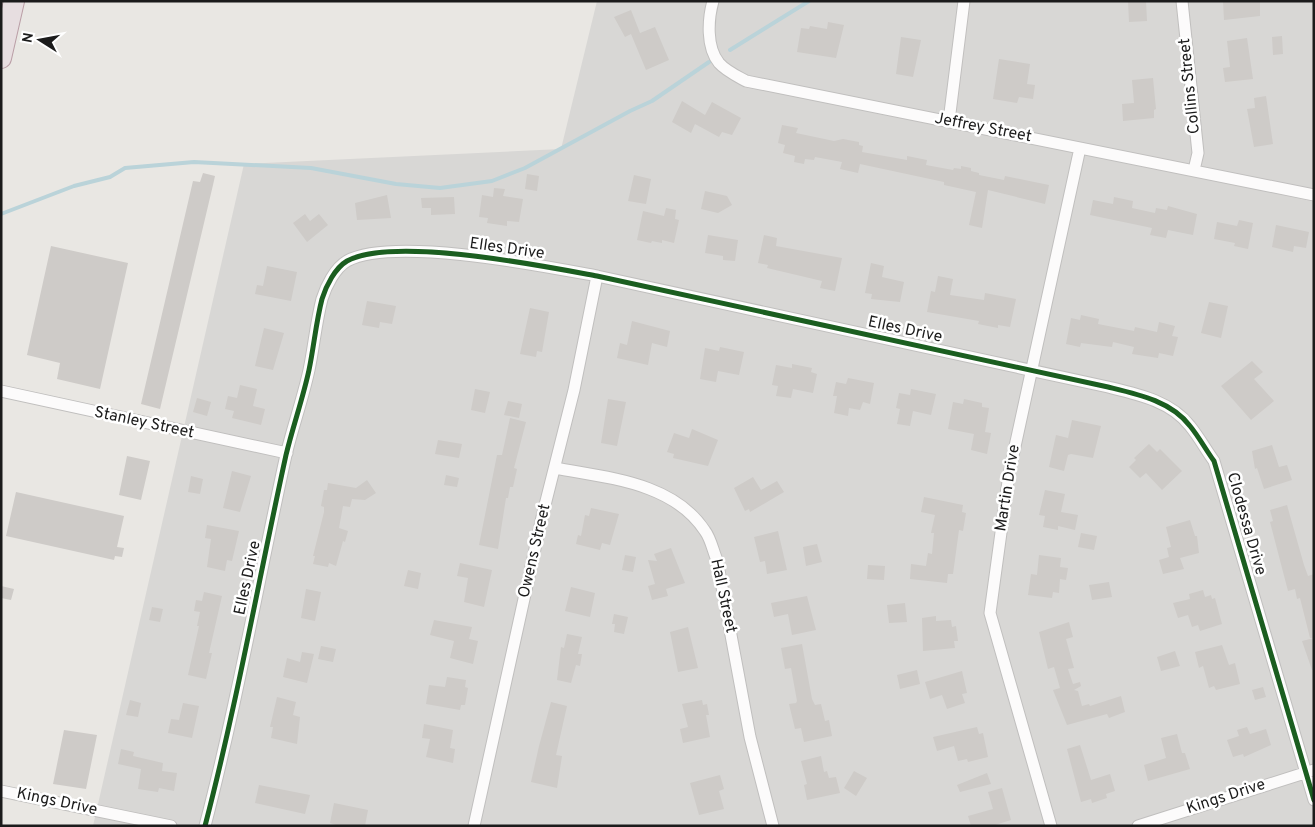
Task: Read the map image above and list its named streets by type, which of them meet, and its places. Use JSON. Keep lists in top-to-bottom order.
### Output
{
  "streets": {
    "street": [
      "Collins Street",
      "Jeffrey Street",
      "Elles Drive",
      "Stanley Street",
      "Martin Drive",
      "Clodessa Drive",
      "Owens Street",
      "Hall Street",
      "Kings Drive"
    ]
  },
  "crossings": [
    ["Collins Street", "Jeffrey Street"],
    ["Jeffrey Street", "Martin Drive"],
    ["Elles Drive", "Stanley Street"],
    ["Elles Drive", "Martin Drive"],
    ["Elles Drive", "Clodessa Drive"],
    ["Elles Drive", "Owens Street"],
    ["Martin Drive", "Clodessa Drive"],
    ["Clodessa Drive", "Kings Drive"],
    ["Owens Street", "Hall Street"]
  ],
  "north": "left"
}
